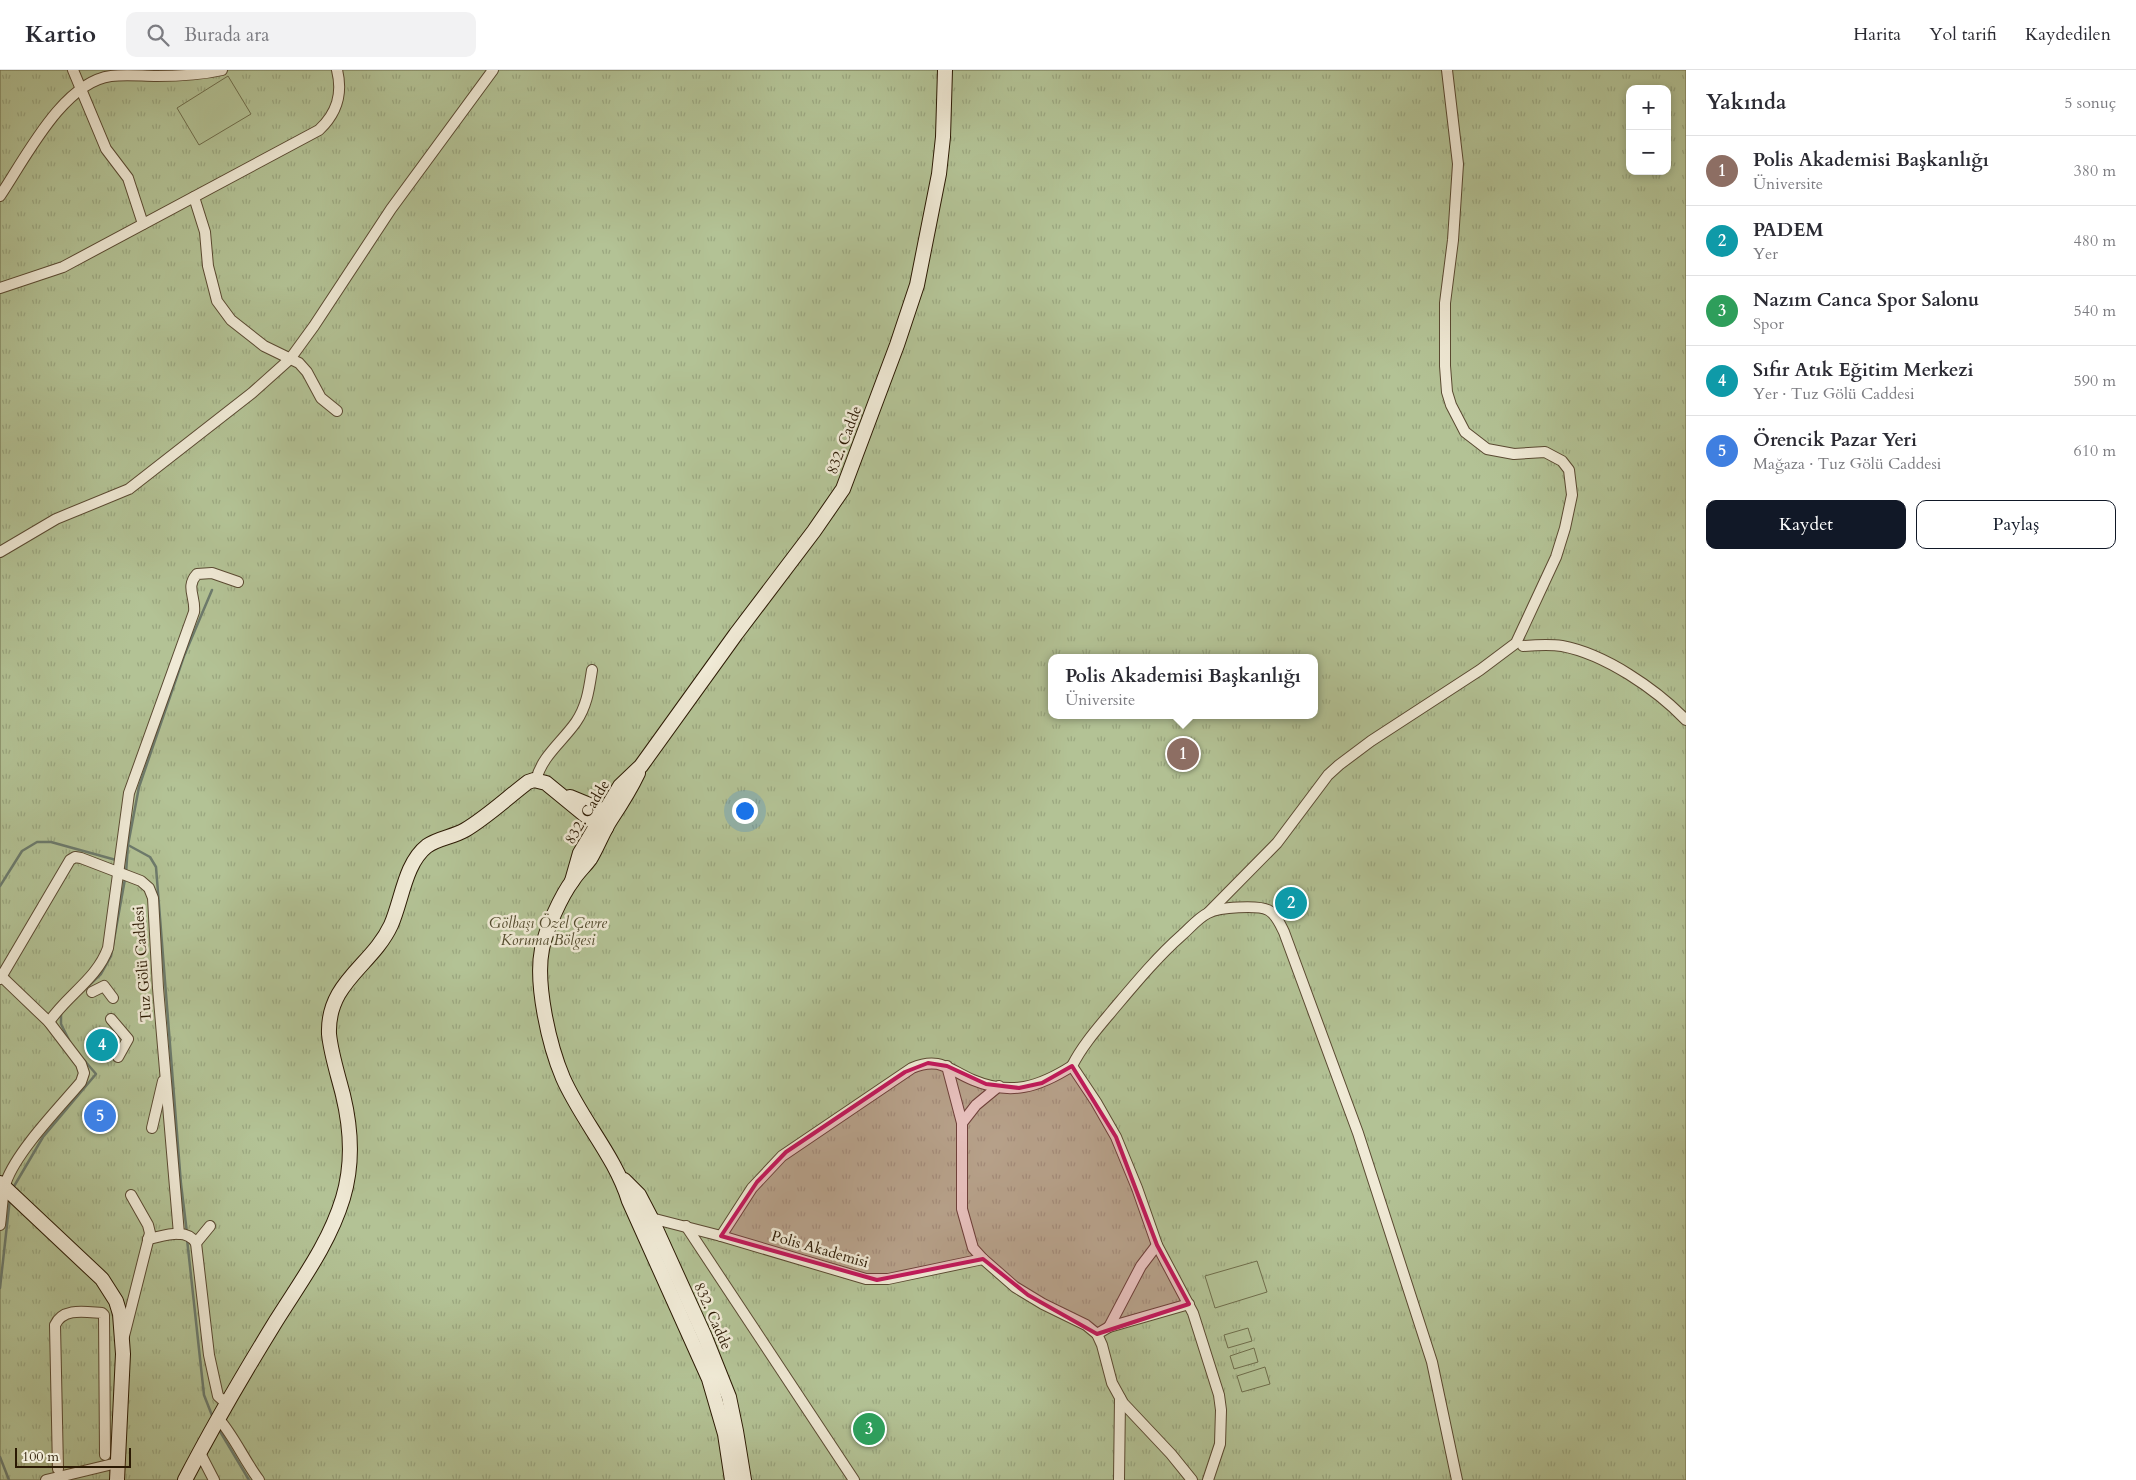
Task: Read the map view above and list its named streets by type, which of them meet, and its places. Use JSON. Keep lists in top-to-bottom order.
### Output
{
  "streets": {
    "street": ["832. Cadde", "Tuz Gölü Caddesi", "Polis Akademisi"]
  },
  "crossings": [
    ["832. Cadde", "Polis Akademisi"]
  ],
  "parks": ["Gölbaşı Özel Çevre Koruma Bölgesi"],
  "scale_bar": "100 m",
  "page": {
    "header": "Kartio",
    "search": "Burada ara",
    "nav": ["Harita", "Yol tarifi", "Kaydedilen"],
    "heading": ["Yakında", "5 sonuç"],
    "map_buttons": ["+", "−"],
    "list": [
      {
        "mark": "1",
        "name": "Polis Akademisi Başkanlığı",
        "note": "Üniversite",
        "value": "380 m"
      },
      {
        "mark": "2",
        "name": "PADEM",
        "note": "Yer",
        "value": "480 m"
      },
      {
        "mark": "3",
        "name": "Nazım Canca Spor Salonu",
        "note": "Spor",
        "value": "540 m"
      },
      {
        "mark": "4",
        "name": "Sıfır Atık Eğitim Merkezi",
        "note": "Yer · Tuz Gölü Caddesi",
        "value": "590 m"
      },
      {
        "mark": "5",
        "name": "Örencik Pazar Yeri",
        "note": "Mağaza · Tuz Gölü Caddesi",
        "value": "610 m"
      }
    ],
    "buttons": ["Kaydet", "Paylaş"],
    "popup": ["Polis Akademisi Başkanlığı", "Üniversite"],
    "pins": [
      "1",
      "2",
      "4",
      "5",
      "3"
    ],
    "scale": "100 m"
  }
}
